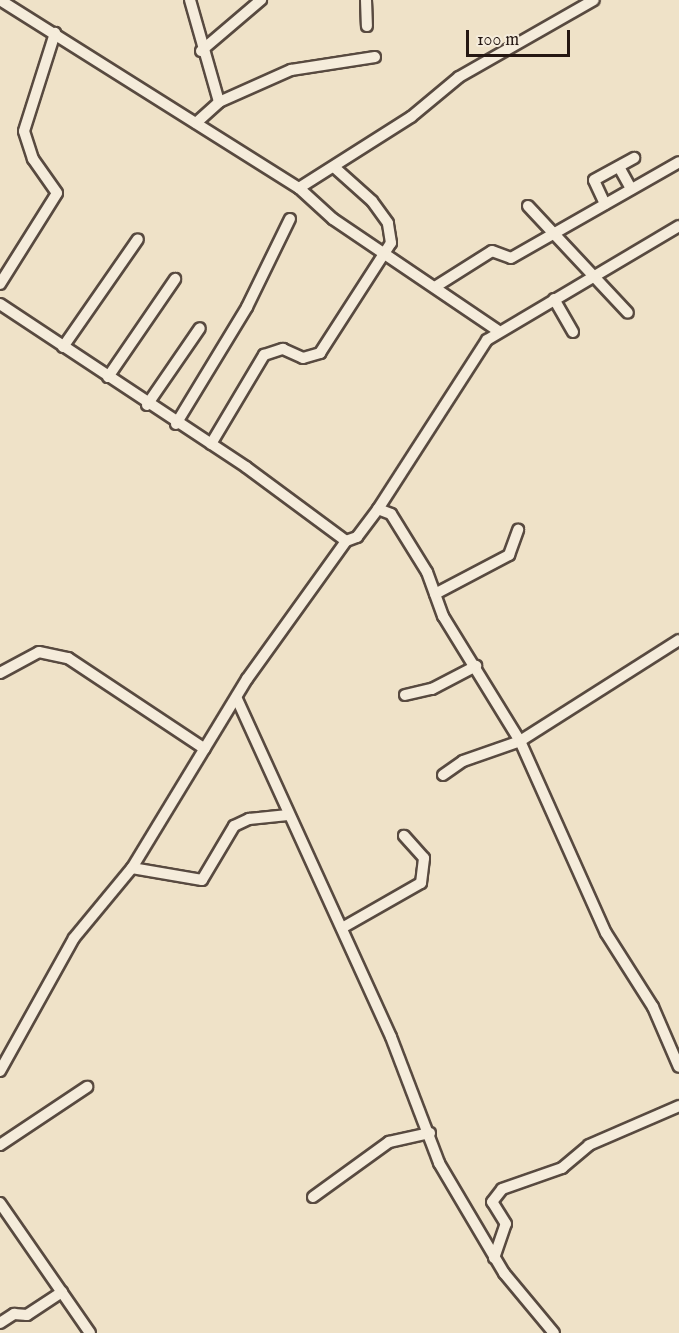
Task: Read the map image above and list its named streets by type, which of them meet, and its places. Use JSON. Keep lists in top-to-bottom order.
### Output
{
  "scale_bar": "100 m"
}
